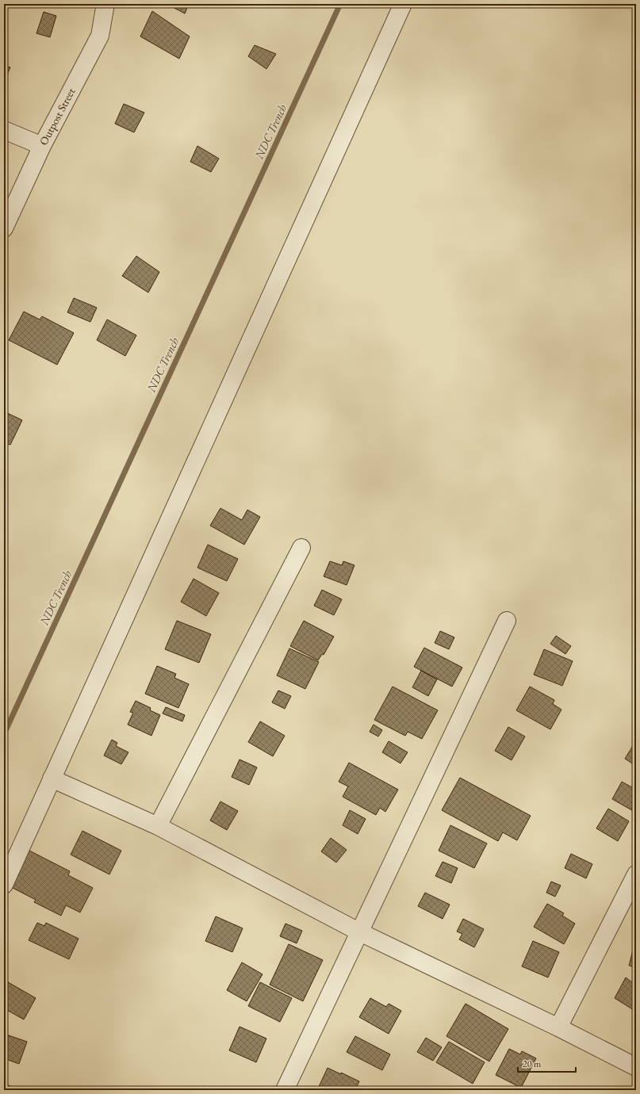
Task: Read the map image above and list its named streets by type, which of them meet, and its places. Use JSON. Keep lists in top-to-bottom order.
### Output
{
  "streets": {
    "street": ["Outpost Street"]
  },
  "water": ["NDC Trench"],
  "scale_bar": "20 m"
}
